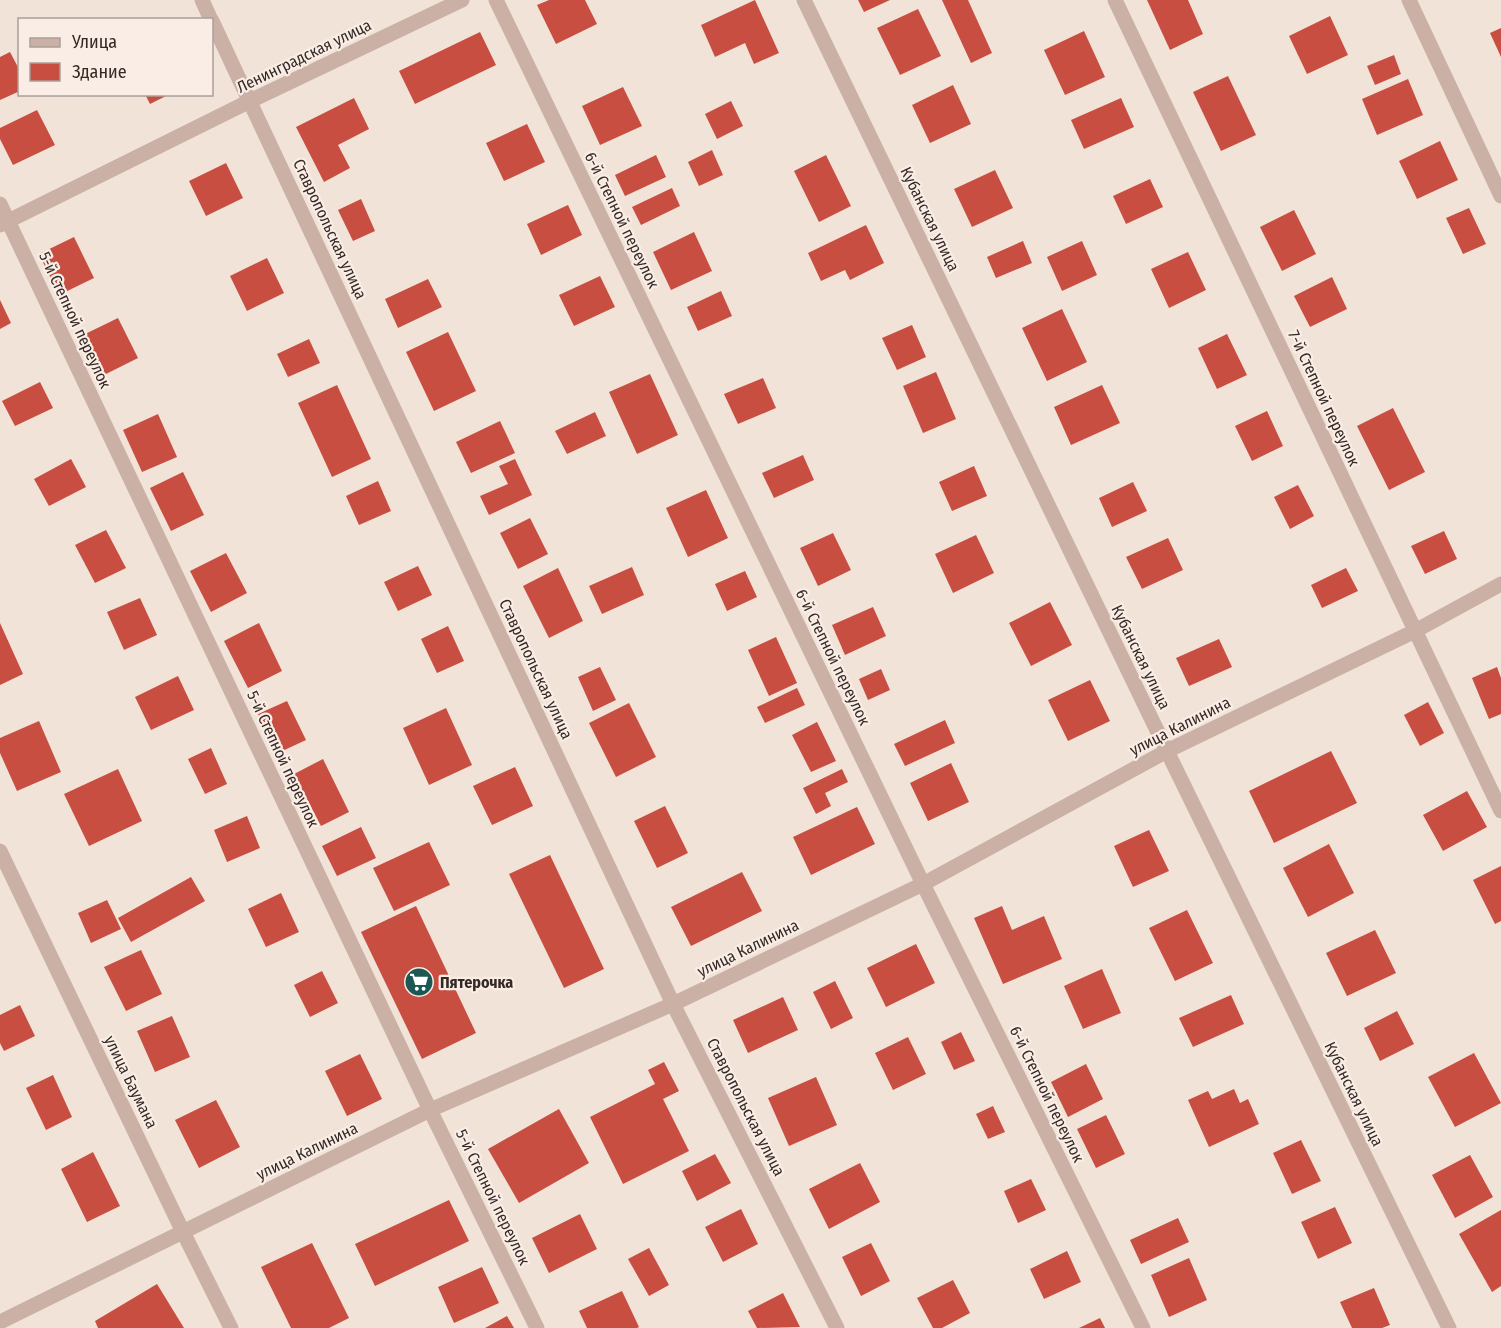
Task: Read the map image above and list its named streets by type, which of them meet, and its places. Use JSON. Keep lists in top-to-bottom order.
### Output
{
  "streets": {
    "street": [
      "Ленинградская улица",
      "Кубанская улица",
      "6-й Степной переулок",
      "Ставропольская улица",
      "5-й Степной переулок",
      "7-й Степной переулок",
      "улица Калинина",
      "улица Баумана"
    ]
  },
  "crossings": [
    ["Ленинградская улица", "Ставропольская улица"],
    ["Ленинградская улица", "5-й Степной переулок"],
    ["Кубанская улица", "улица Калинина"],
    ["6-й Степной переулок", "улица Калинина"],
    ["Ставропольская улица", "улица Калинина"],
    ["5-й Степной переулок", "улица Калинина"],
    ["7-й Степной переулок", "улица Калинина"],
    ["улица Калинина", "улица Баумана"]
  ],
  "places": {
    "supermarket": ["Пятерочка"]
  },
  "legend": ["Улица", "Здание"]
}
